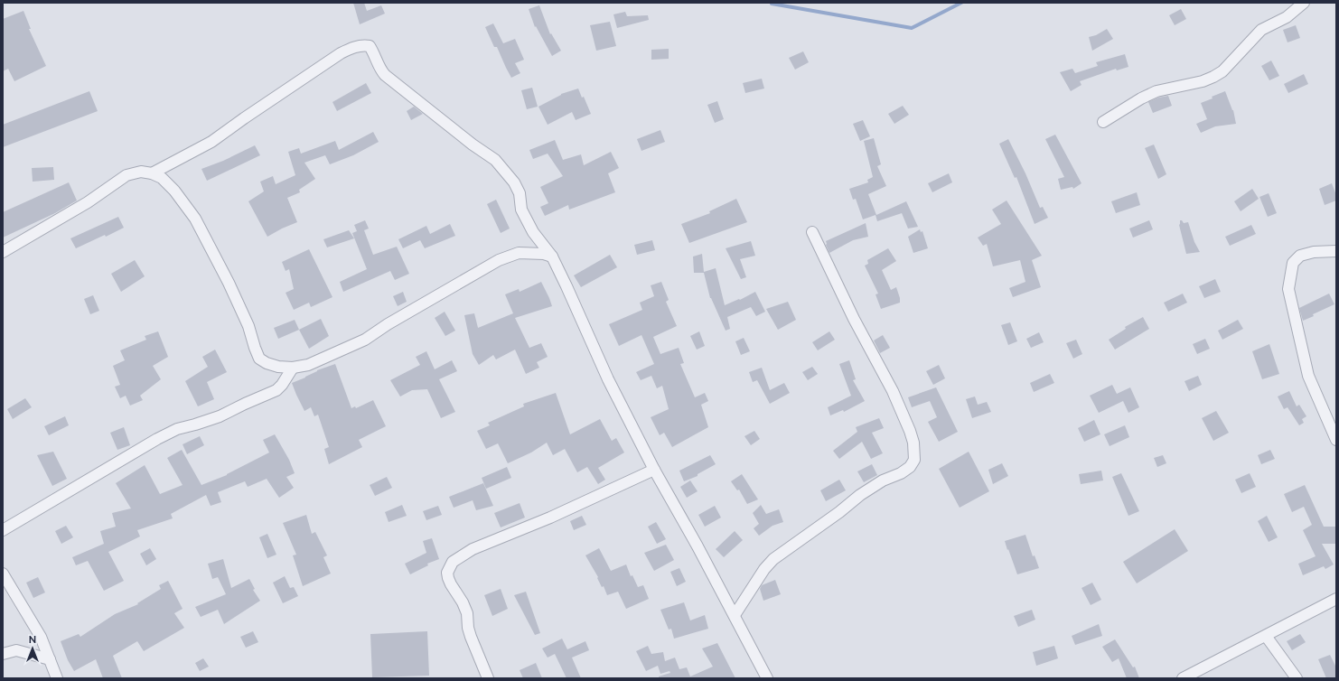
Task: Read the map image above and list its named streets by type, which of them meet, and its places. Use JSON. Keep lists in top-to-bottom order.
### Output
{
  "north": "top"
}
